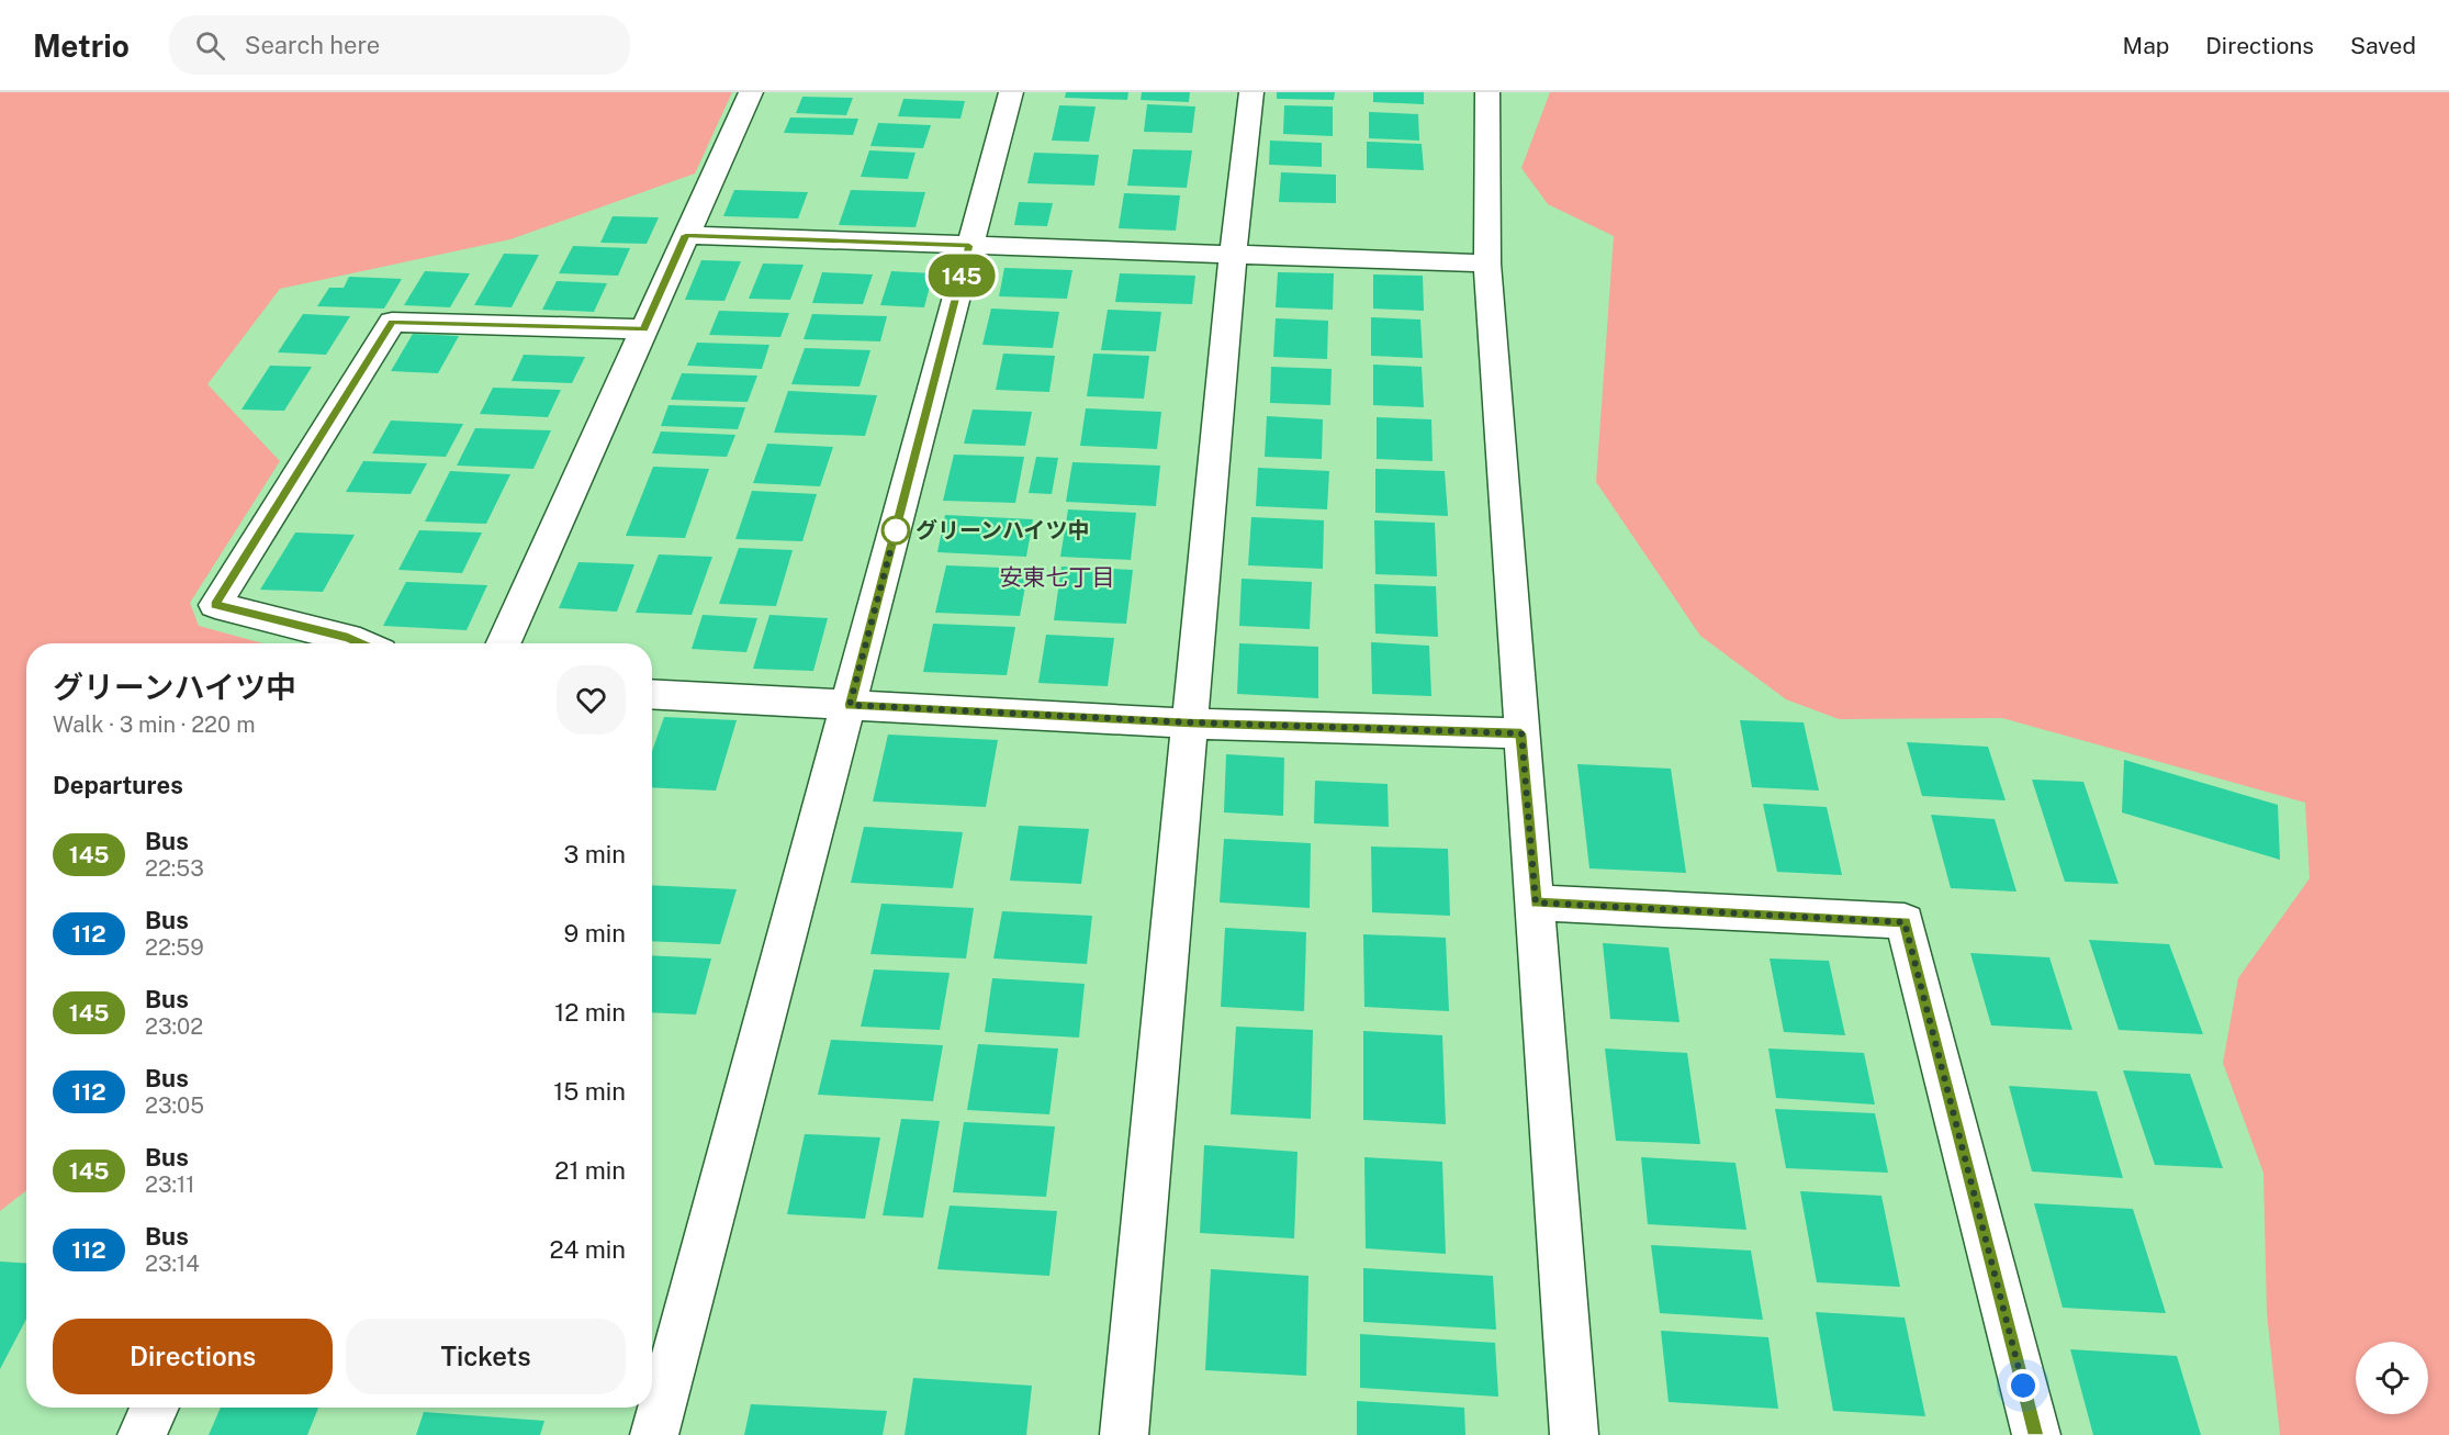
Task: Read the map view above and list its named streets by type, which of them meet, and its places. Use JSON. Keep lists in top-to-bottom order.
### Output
{
  "districts": ["安東七丁目"],
  "places": ["グリーンハイツ中"],
  "lines": ["bus line 145"],
  "page": {
    "header": "Metrio",
    "search": "Search here",
    "nav": ["Map", "Directions", "Saved"],
    "on_map": "145",
    "heading": [
      ["グリーンハイツ中", "Walk · 3 min · 220 m"],
      "Departures"
    ],
    "list": [
      {
        "mark": "145",
        "name": "Bus",
        "note": "22:53",
        "value": "3 min"
      },
      {
        "mark": "112",
        "name": "Bus",
        "note": "22:59",
        "value": "9 min"
      },
      {
        "mark": "145",
        "name": "Bus",
        "note": "23:02",
        "value": "12 min"
      },
      {
        "mark": "112",
        "name": "Bus",
        "note": "23:05",
        "value": "15 min"
      },
      {
        "mark": "145",
        "name": "Bus",
        "note": "23:11",
        "value": "21 min"
      },
      {
        "mark": "112",
        "name": "Bus",
        "note": "23:14",
        "value": "24 min"
      }
    ],
    "buttons": ["Directions", "Tickets"]
  }
}
